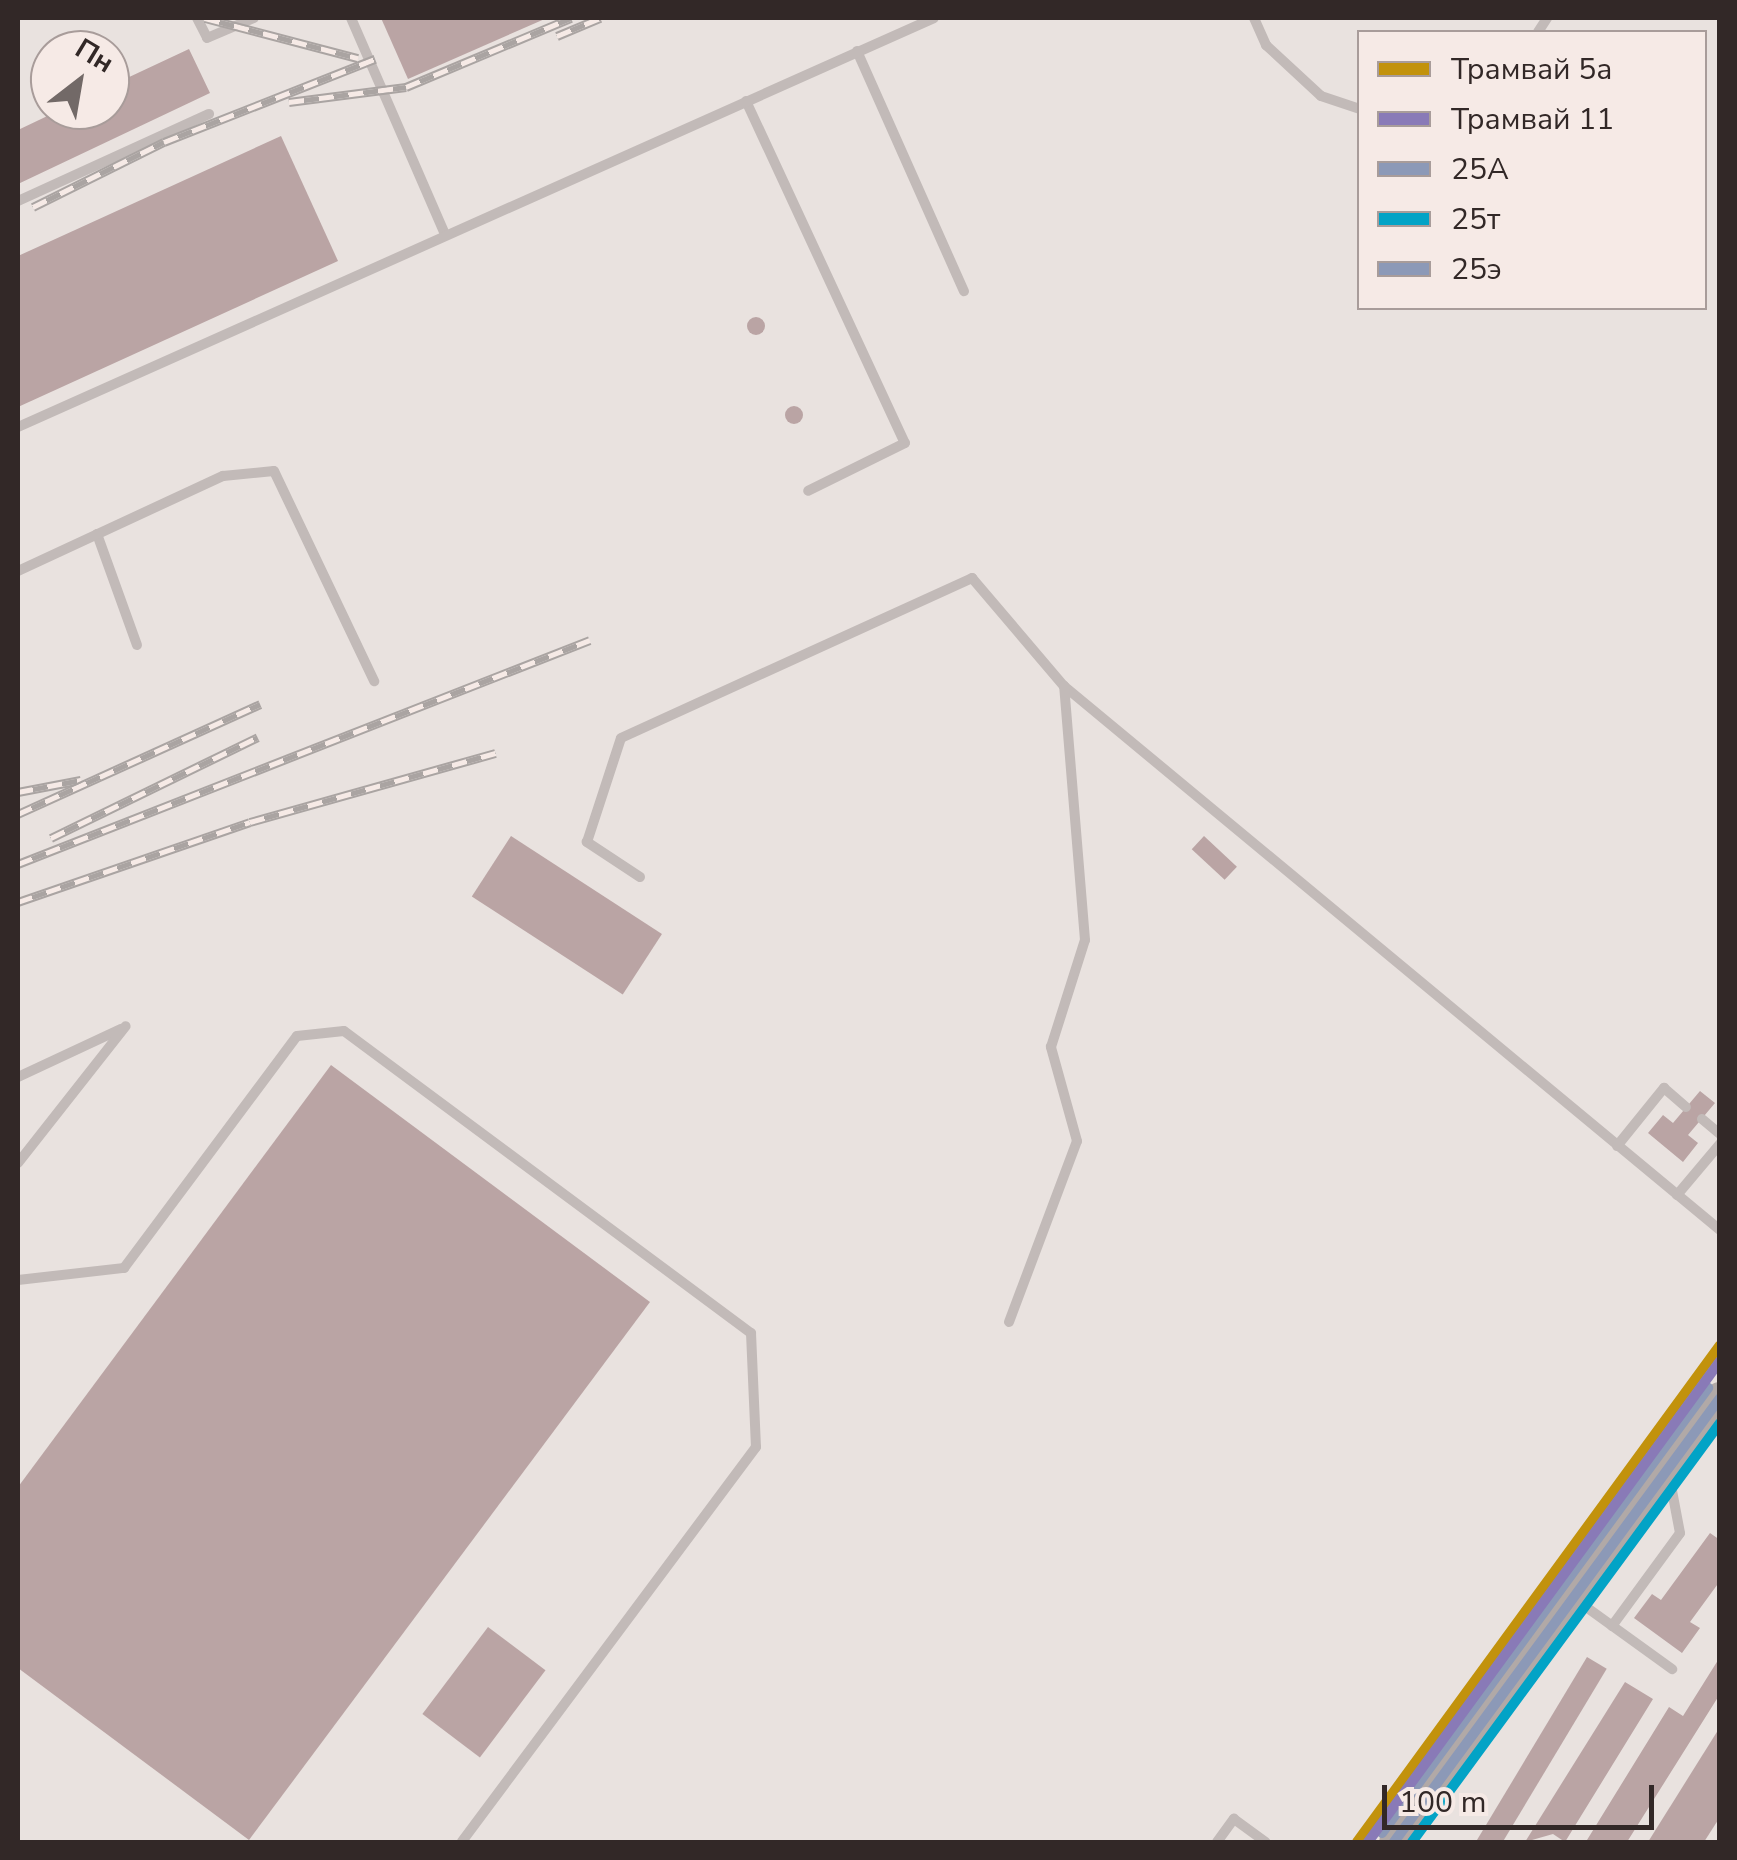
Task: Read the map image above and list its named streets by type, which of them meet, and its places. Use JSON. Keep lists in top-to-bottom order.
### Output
{
  "lines": [
    "tram line 5а",
    "tram line 11",
    "transit line 25э",
    "transit line 25А",
    "transit line 25т"
  ],
  "legend": [
    "Трамвай 5а",
    "Трамвай 11",
    "25А",
    "25т",
    "25э"
  ],
  "scale_bar": "100 m",
  "north": "top right"
}
